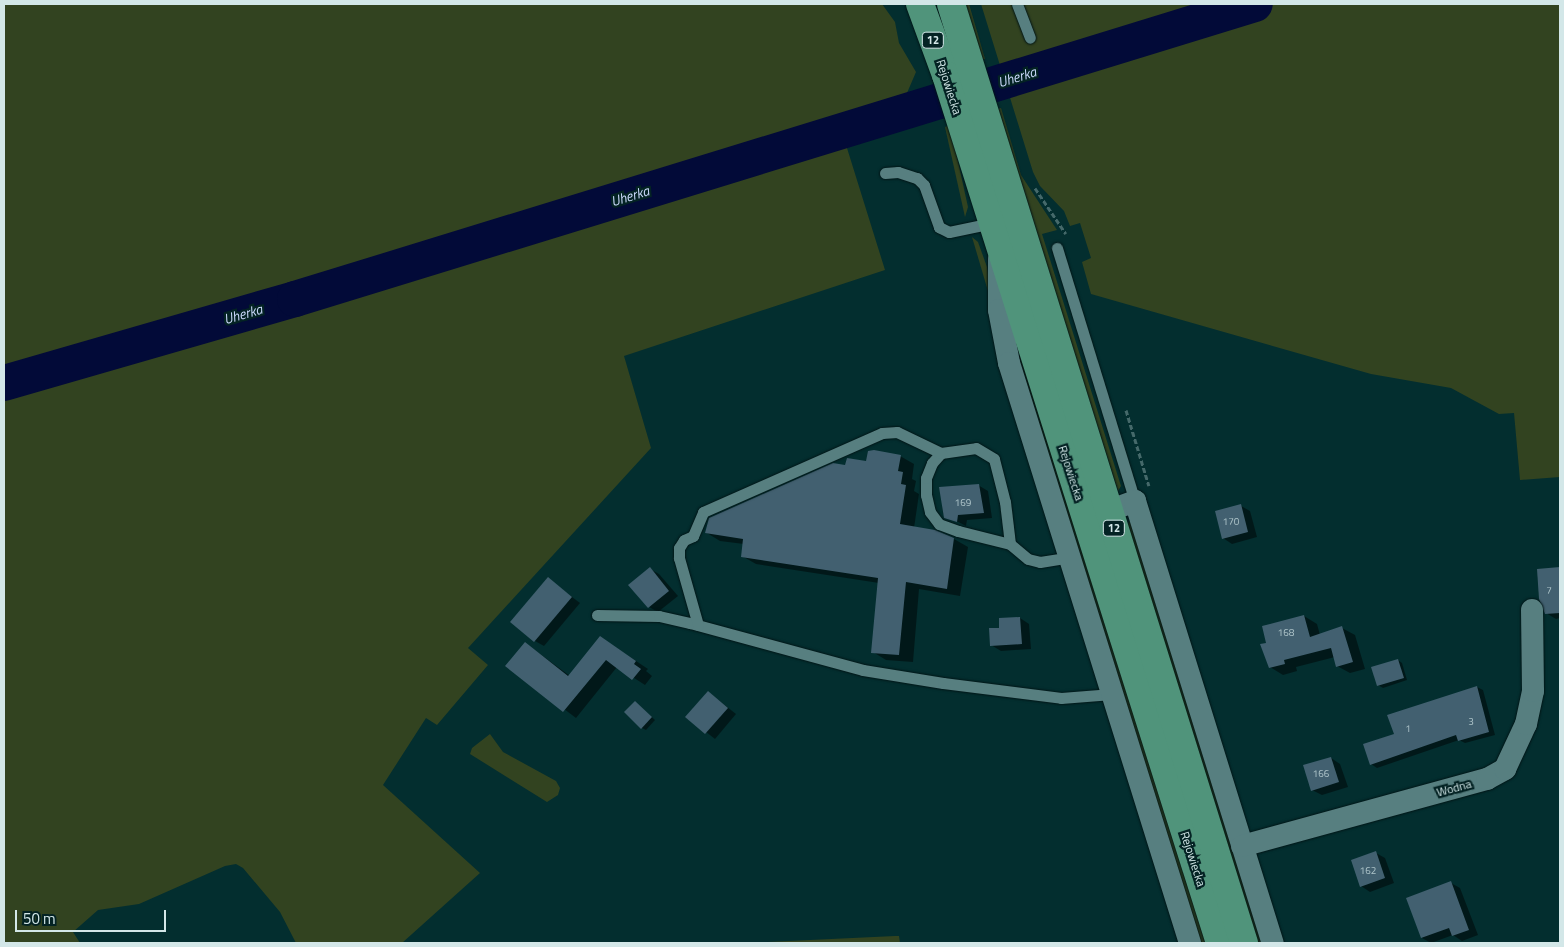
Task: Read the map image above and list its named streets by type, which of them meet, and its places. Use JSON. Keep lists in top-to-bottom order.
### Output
{
  "streets": {
    "highway": ["12", "Rejowiecka"],
    "street": ["Wodna"]
  },
  "water": ["Uherka"],
  "house_numbers": [
    "169",
    "170",
    "7",
    "168",
    "3",
    "1",
    "166",
    "162"
  ],
  "scale_bar": "50 m"
}
